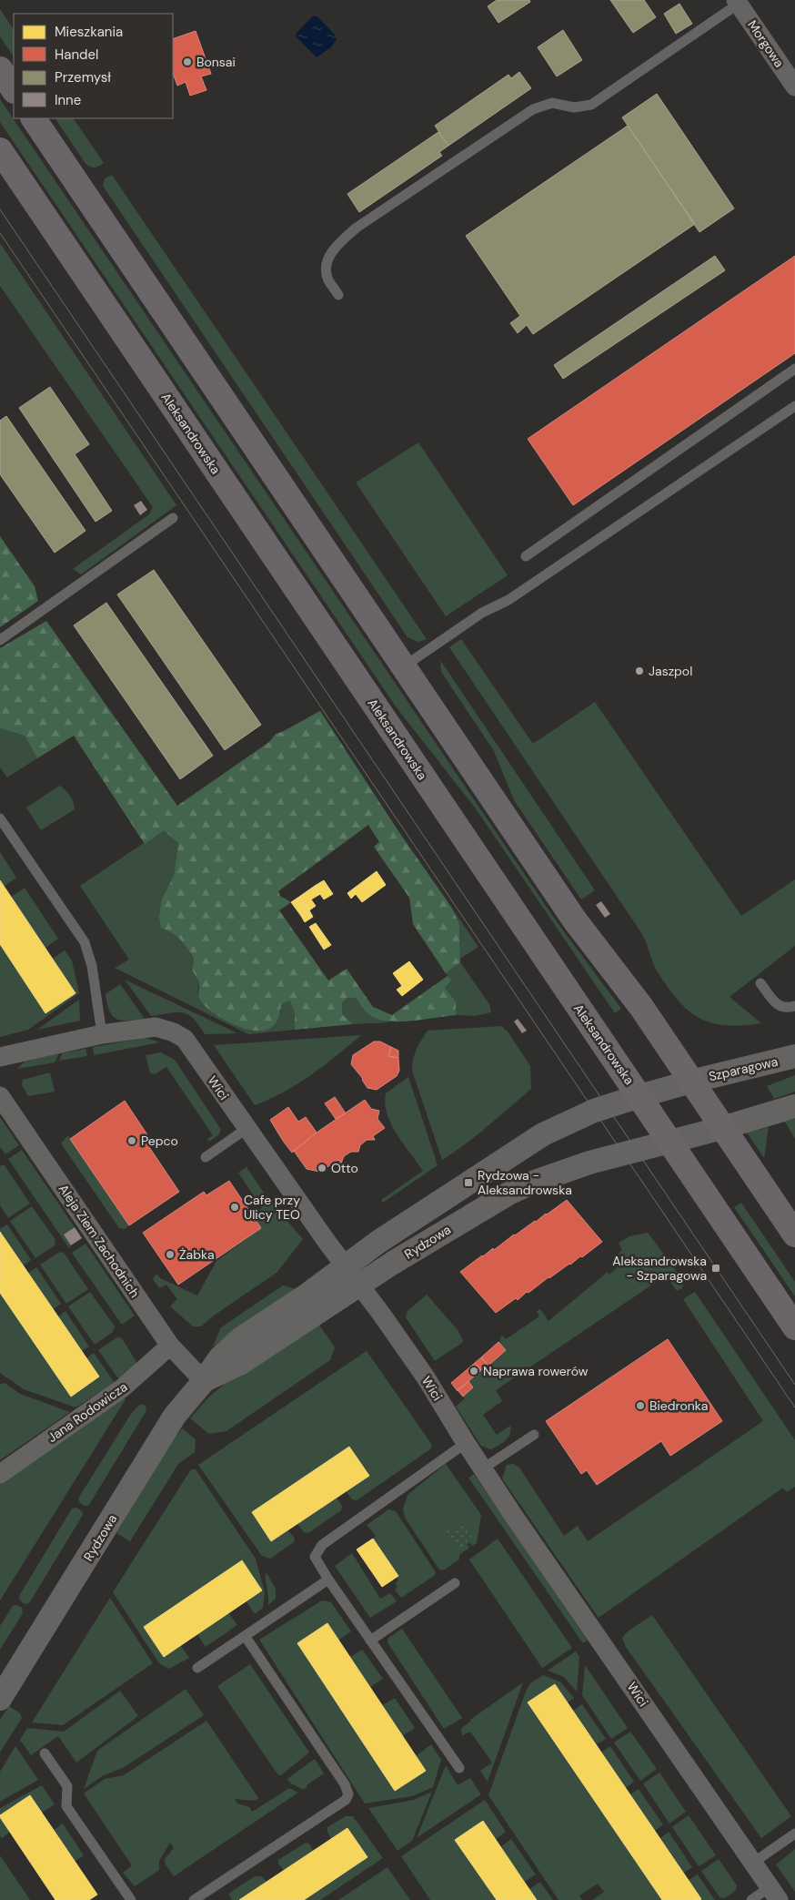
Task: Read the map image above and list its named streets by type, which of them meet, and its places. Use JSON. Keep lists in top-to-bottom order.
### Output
{
  "streets": {
    "main road": ["Aleksandrowska"],
    "street": [
      "Morgowa",
      "Szparagowa",
      "Wici",
      "Aleja Ziem Zachodnich",
      "Rydzowa",
      "Jana Rodowicza"
    ]
  },
  "crossings": [
    ["Aleksandrowska", "Szparagowa"],
    ["Aleksandrowska", "Rydzowa"],
    ["Szparagowa", "Rydzowa"],
    ["Wici", "Rydzowa"],
    ["Aleja Ziem Zachodnich", "Rydzowa"],
    ["Aleja Ziem Zachodnich", "Jana Rodowicza"]
  ],
  "places": {
    "other": [
      "Bonsai",
      "Jaszpol",
      "Pepco",
      "Otto",
      "Cafe przy Ulicy TEO",
      "Żabka",
      "Naprawa rowerów",
      "Biedronka"
    ],
    "transit": ["Rydzowa - Aleksandrowska", "Aleksandrowska - Szparagowa"]
  },
  "legend": [
    "Mieszkania",
    "Handel",
    "Przemysł",
    "Inne"
  ]
}
